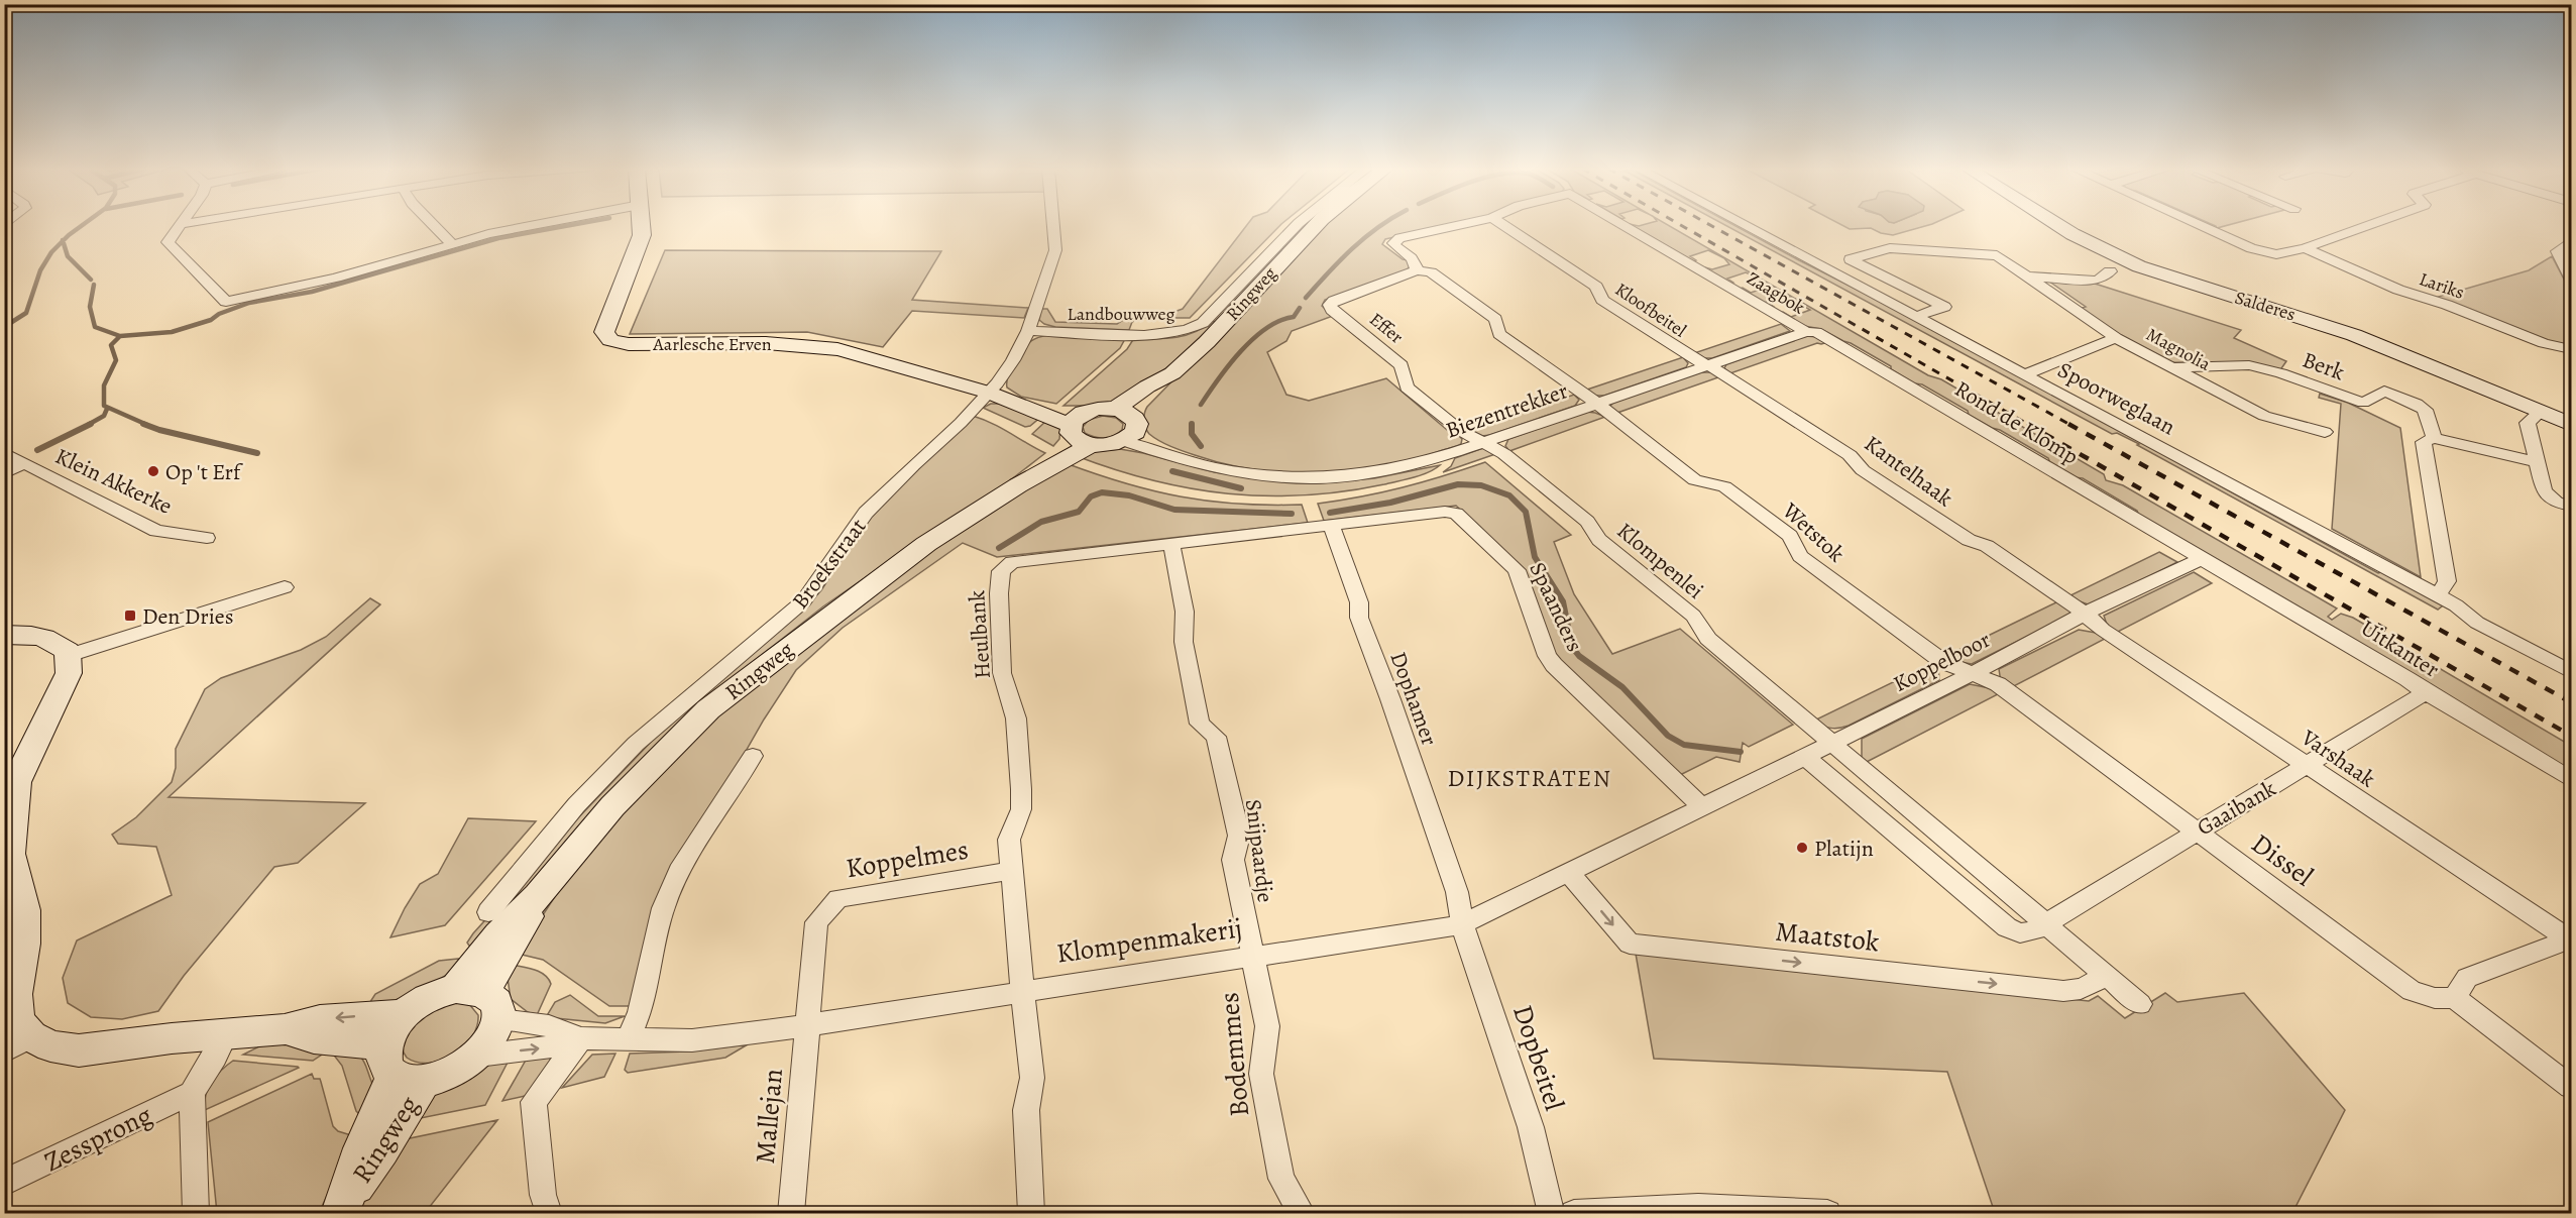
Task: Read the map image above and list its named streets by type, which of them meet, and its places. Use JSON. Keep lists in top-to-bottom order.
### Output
{
  "streets": {
    "street": [
      "Lariks",
      "Zaagbok",
      "Ringweg",
      "Salderes",
      "Kloofbeitel",
      "Landbouwweg",
      "Effer",
      "Aarlesche Erven",
      "Magnolia",
      "Berk",
      "Spoorweglaan",
      "Biezentrekker",
      "Rond de Klomp",
      "Kantelhaak",
      "Klein Akkerke",
      "Wetstok",
      "Klompenlei",
      "Broekstraat",
      "Spaanders",
      "Heulbank",
      "Uitkanter",
      "Koppelboor",
      "Dophamer",
      "Varshaak",
      "Gaaibank",
      "Snijpaardje",
      "Koppelmes",
      "Dissel",
      "Maatstok",
      "Klompenmakerij",
      "Bodemmes",
      "Dopbeitel",
      "Mallejan",
      "Zessprong"
    ]
  },
  "crossings": [
    ["Zaagbok", "Biezentrekker"],
    ["Zaagbok", "Rond de Klomp"],
    ["Ringweg", "Biezentrekker"],
    ["Ringweg", "Klompenmakerij"],
    ["Kloofbeitel", "Biezentrekker"],
    ["Kloofbeitel", "Kantelhaak"],
    ["Landbouwweg", "Broekstraat"],
    ["Effer", "Biezentrekker"],
    ["Effer", "Wetstok"],
    ["Effer", "Klompenlei"],
    ["Aarlesche Erven", "Broekstraat"],
    ["Magnolia", "Berk"],
    ["Magnolia", "Spoorweglaan"],
    ["Biezentrekker", "Rond de Klomp"],
    ["Biezentrekker", "Kantelhaak"],
    ["Biezentrekker", "Wetstok"],
    ["Biezentrekker", "Klompenlei"],
    ["Rond de Klomp", "Uitkanter"],
    ["Rond de Klomp", "Koppelboor"],
    ["Kantelhaak", "Koppelboor"],
    ["Kantelhaak", "Varshaak"],
    ["Wetstok", "Koppelboor"],
    ["Wetstok", "Dissel"],
    ["Klompenlei", "Koppelboor"],
    ["Spaanders", "Heulbank"],
    ["Spaanders", "Koppelboor"],
    ["Spaanders", "Dophamer"],
    ["Spaanders", "Klompenmakerij"],
    ["Heulbank", "Dophamer"],
    ["Heulbank", "Snijpaardje"],
    ["Heulbank", "Koppelmes"],
    ["Heulbank", "Klompenmakerij"],
    ["Uitkanter", "Koppelboor"],
    ["Uitkanter", "Gaaibank"],
    ["Koppelboor", "Varshaak"],
    ["Koppelboor", "Gaaibank"],
    ["Koppelboor", "Dissel"],
    ["Koppelboor", "Klompenmakerij"],
    ["Dophamer", "Klompenmakerij"],
    ["Dophamer", "Dopbeitel"],
    ["Varshaak", "Gaaibank"],
    ["Gaaibank", "Dissel"],
    ["Snijpaardje", "Klompenmakerij"],
    ["Snijpaardje", "Bodemmes"],
    ["Koppelmes", "Klompenmakerij"],
    ["Koppelmes", "Mallejan"],
    ["Maatstok", "Klompenmakerij"],
    ["Klompenmakerij", "Bodemmes"],
    ["Klompenmakerij", "Dopbeitel"],
    ["Klompenmakerij", "Mallejan"]
  ],
  "one_way": ["Maatstok"],
  "districts": ["DIJKSTRATEN"],
  "places": {
    "other": ["Op 't Erf", "Platijn"],
    "transit": ["Den Dries"]
  }
}
